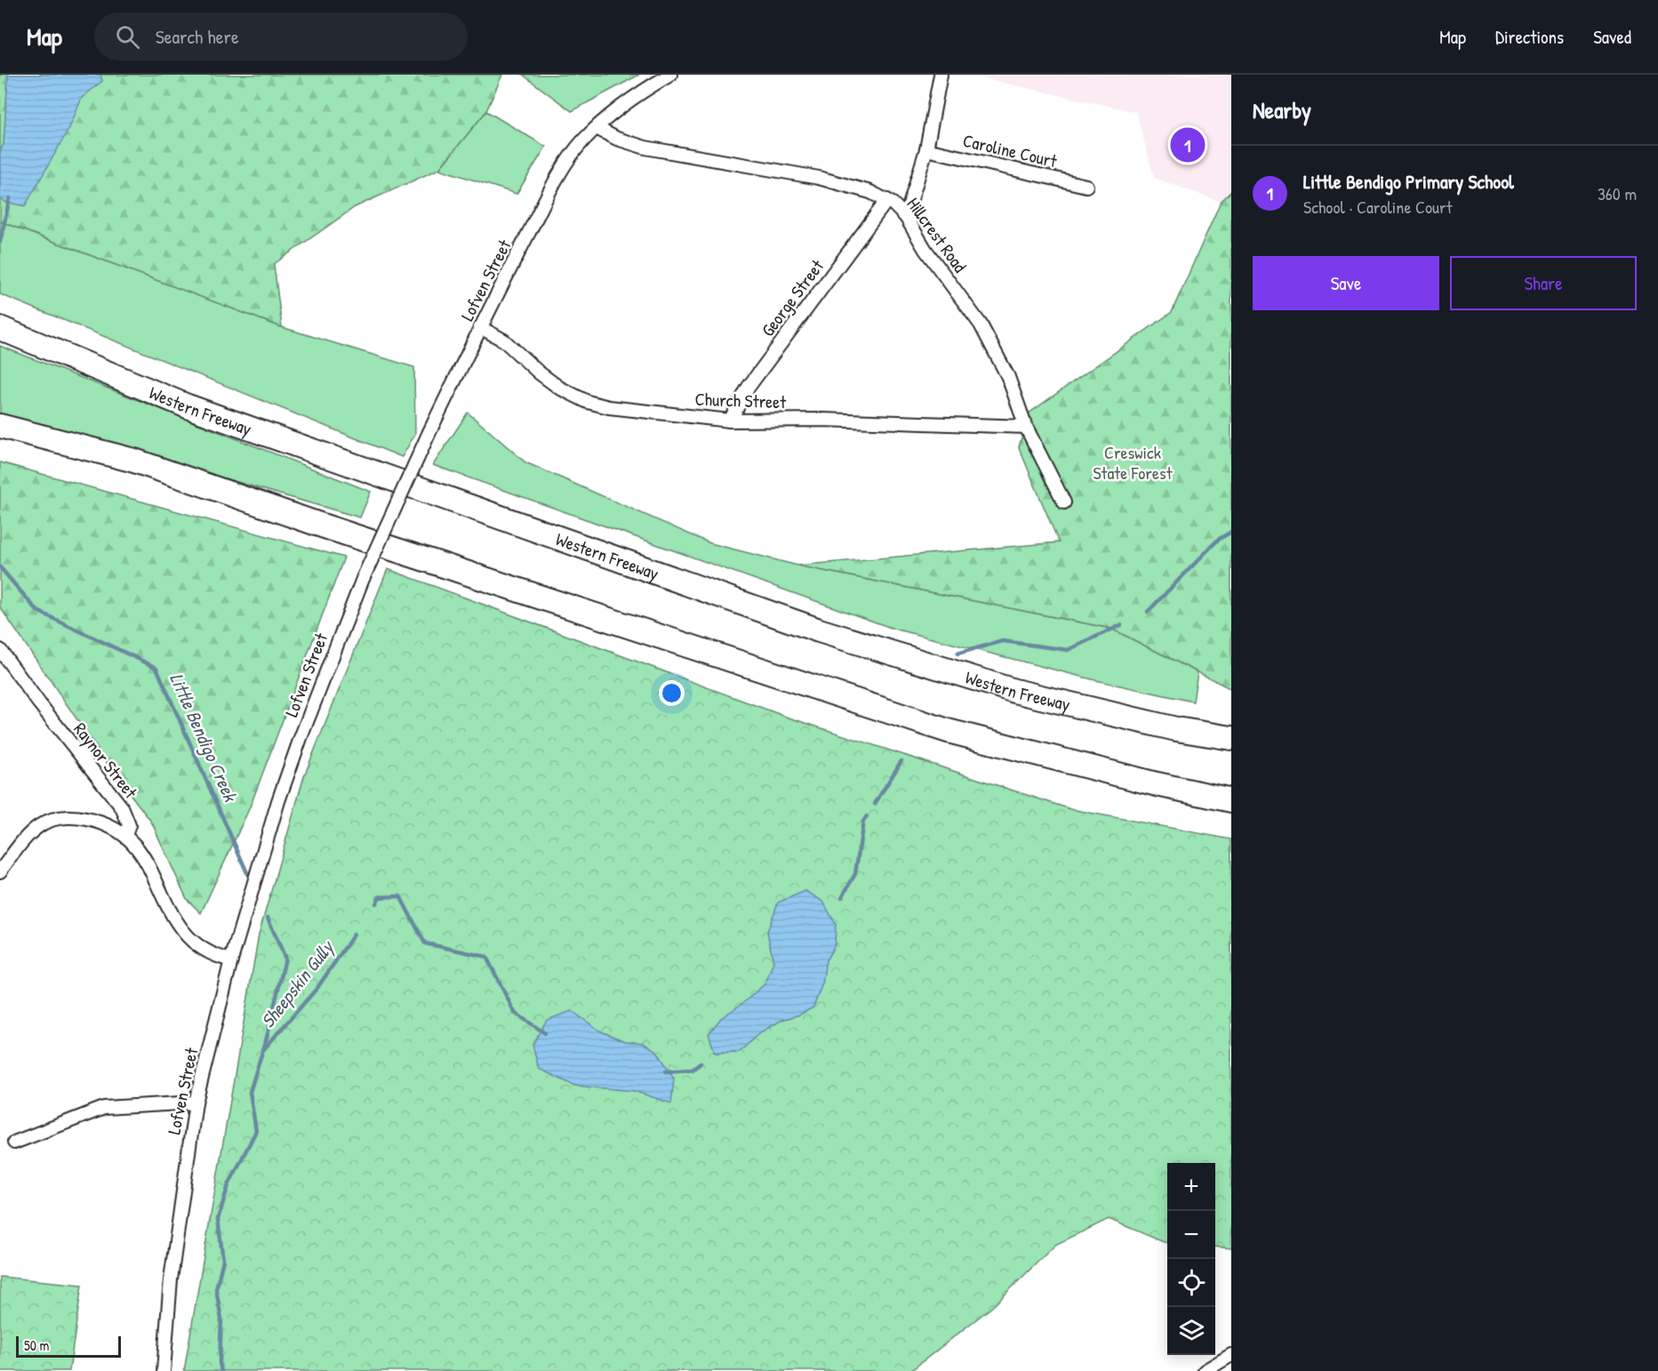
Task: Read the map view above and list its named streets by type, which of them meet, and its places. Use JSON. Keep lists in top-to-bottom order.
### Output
{
  "streets": {
    "highway": ["Western Freeway"],
    "street": [
      "Caroline Court",
      "Hillcrest Road",
      "Lofven Street",
      "George Street",
      "Church Street",
      "Raynor Street"
    ]
  },
  "crossings": [
    ["Hillcrest Road", "Lofven Street"],
    ["Hillcrest Road", "George Street"],
    ["Hillcrest Road", "Church Street"],
    ["Lofven Street", "Church Street"],
    ["George Street", "Church Street"]
  ],
  "water": ["Little Bendigo Creek", "Sheepskin Gully"],
  "parks": ["Creswick State Forest"],
  "scale_bar": "50 m",
  "page": {
    "header": "Map",
    "search": "Search here",
    "nav": ["Map", "Directions", "Saved"],
    "heading": "Nearby",
    "pins": "1",
    "list": [
      {
        "mark": "1",
        "name": "Little Bendigo Primary School",
        "note": "School · Caroline Court",
        "value": "360 m"
      }
    ],
    "buttons": ["Save", "Share"],
    "map_buttons": ["+", "−"],
    "scale": "50 m"
  }
}
